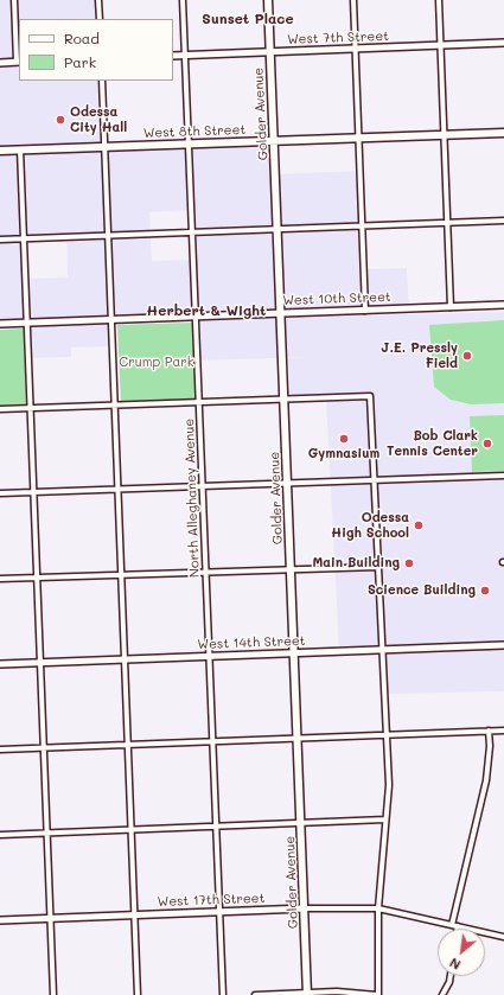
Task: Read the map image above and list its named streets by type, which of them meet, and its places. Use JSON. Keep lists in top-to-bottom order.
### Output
{
  "streets": {
    "main road": ["Golder Avenue", "West 8th Street"],
    "street": [
      "West 7th Street",
      "West 10th Street",
      "North Alleghaney Avenue",
      "West 14th Street",
      "West 17th Street"
    ]
  },
  "crossings": [
    ["West 7th Street", "Golder Avenue"],
    ["West 7th Street", "North Alleghaney Avenue"],
    ["Golder Avenue", "West 8th Street"],
    ["Golder Avenue", "West 10th Street"],
    ["Golder Avenue", "West 14th Street"],
    ["Golder Avenue", "West 17th Street"],
    ["West 8th Street", "North Alleghaney Avenue"],
    ["West 10th Street", "North Alleghaney Avenue"],
    ["North Alleghaney Avenue", "West 14th Street"],
    ["North Alleghaney Avenue", "West 17th Street"]
  ],
  "districts": ["Sunset Place", "Herbert & Wight"],
  "parks": ["Crump Park"],
  "places": [
    "Odessa City Hall",
    "J.E. Pressly Field",
    "Gymnasium",
    "Bob Clark Tennis Center",
    "Odessa High School",
    "Main Building",
    "Science Building"
  ],
  "legend": ["Road", "Park"],
  "north": "bottom left"
}
